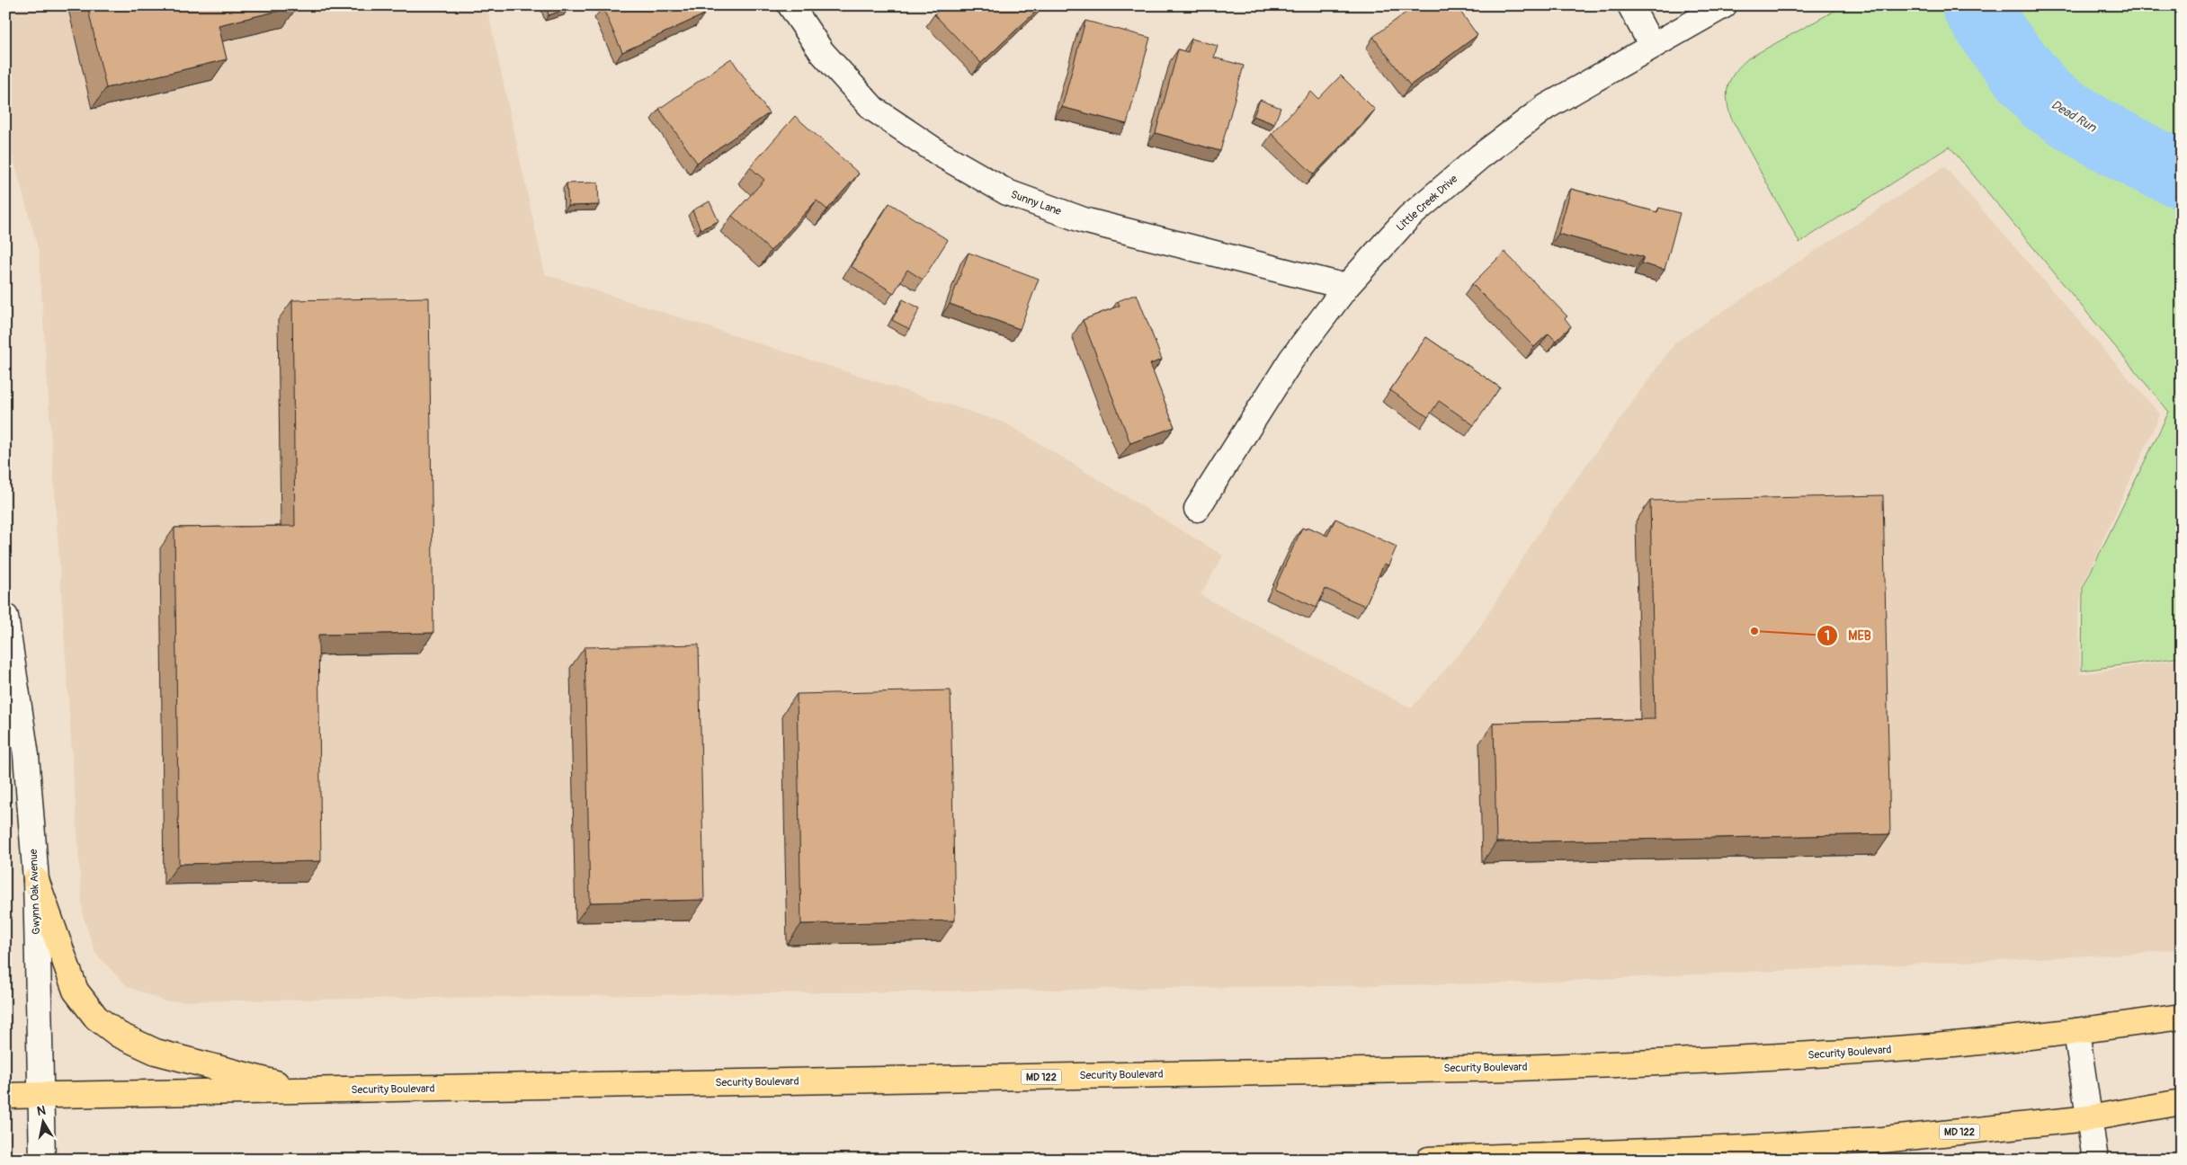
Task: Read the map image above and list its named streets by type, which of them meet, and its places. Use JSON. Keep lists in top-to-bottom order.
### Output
{
  "streets": {
    "main road": ["Security Boulevard", "MD 122"],
    "street": ["Sunny Lane", "Little Creek Drive", "Gwynn Oak Avenue"]
  },
  "crossings": [
    ["Sunny Lane", "Little Creek Drive"],
    ["Gwynn Oak Avenue", "Security Boulevard"]
  ],
  "water": ["Dead Run"],
  "places": ["MEB"],
  "north": "top"
}
